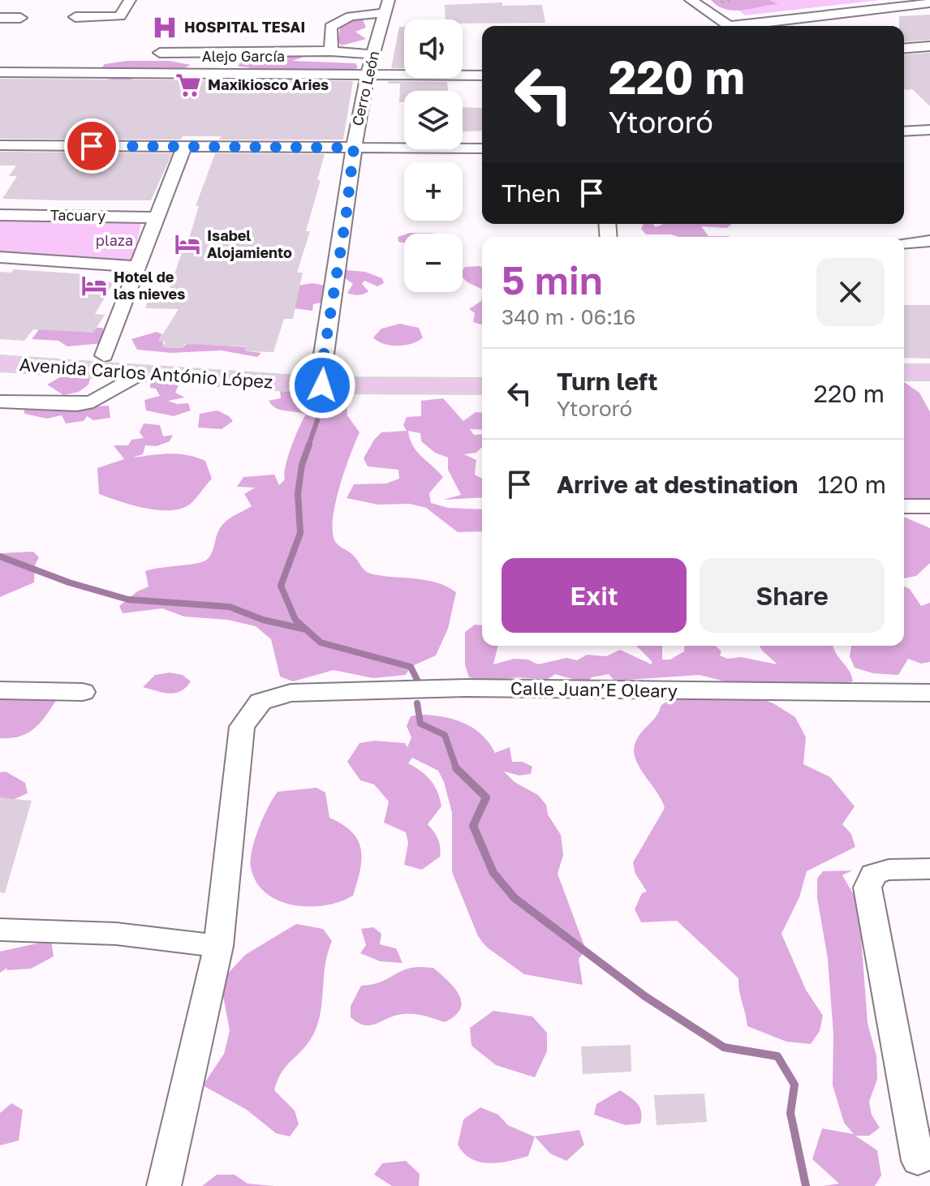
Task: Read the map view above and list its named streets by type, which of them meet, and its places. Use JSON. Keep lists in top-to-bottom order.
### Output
{
  "streets": {
    "main road": ["Avenida Carlos António López"],
    "street": [
      "Alejo García",
      "Cerro León",
      "Tacuary",
      "Calle Juan’E Oleary"
    ]
  },
  "crossings": [
    ["Alejo García", "Cerro León"],
    ["Cerro León", "Avenida Carlos António López"]
  ],
  "parks": ["plaza"],
  "places": {
    "hospital": ["HOSPITAL TESAI"],
    "supermarket": ["Maxikiosco Aries"],
    "hotel": ["Isabel Alojamiento", "Hotel de las nieves"]
  },
  "page": {
    "map_buttons": ["+", "−"],
    "turn": ["220 m", "Ytororó"],
    "then": "Then",
    "heading": ["5 min", "340 m · 06:16"],
    "list": [
      {
        "name": "Turn left",
        "note": "Ytororó",
        "value": "220 m"
      },
      {
        "name": "Arrive at destination",
        "value": "120 m"
      }
    ],
    "buttons": ["Exit", "Share"]
  }
}
